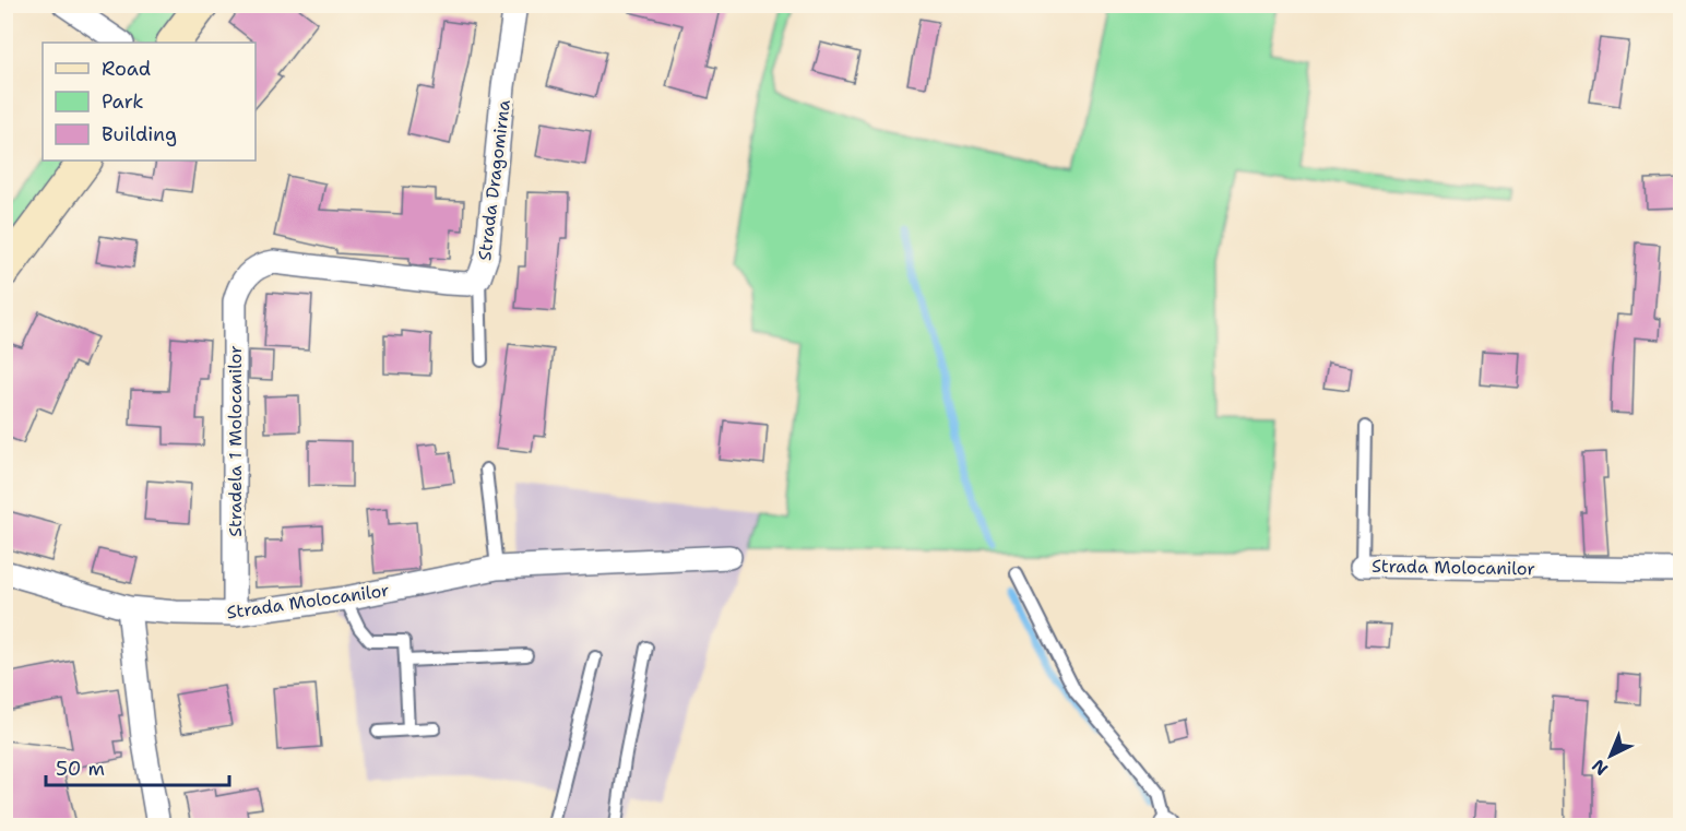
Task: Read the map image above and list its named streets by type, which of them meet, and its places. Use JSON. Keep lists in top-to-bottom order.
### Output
{
  "streets": {
    "street": ["Strada Dragomirna", "Stradela 1 Molocanilor", "Strada Molocanilor"]
  },
  "crossings": [
    ["Strada Dragomirna", "Stradela 1 Molocanilor"],
    ["Stradela 1 Molocanilor", "Strada Molocanilor"]
  ],
  "legend": ["Road", "Park", "Building"],
  "scale_bar": "50 m",
  "north": "bottom left"
}
